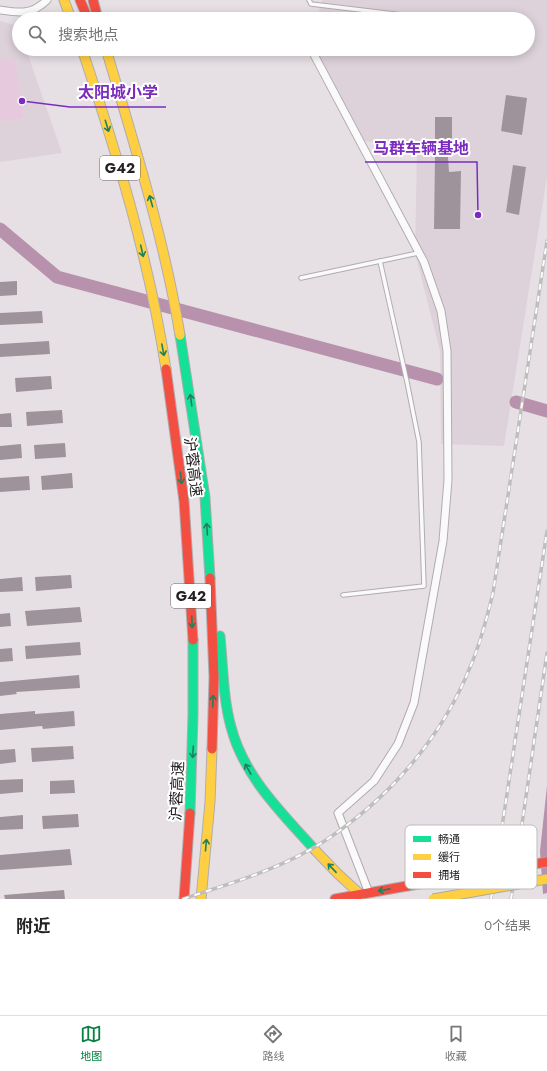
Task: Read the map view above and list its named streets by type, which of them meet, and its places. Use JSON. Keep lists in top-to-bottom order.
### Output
{
  "streets": {
    "main road": ["G42", "沪蓉高速"]
  },
  "crossings": [
    ["G42", "沪蓉高速"]
  ],
  "places": ["太阳城小学", "马群车辆基地"],
  "legend": ["畅通", "缓行", "拥堵"],
  "page": {
    "search": "搜索地点",
    "heading": ["附近", "0个结果"],
    "nav": ["地图", "路线", "收藏"]
  }
}
